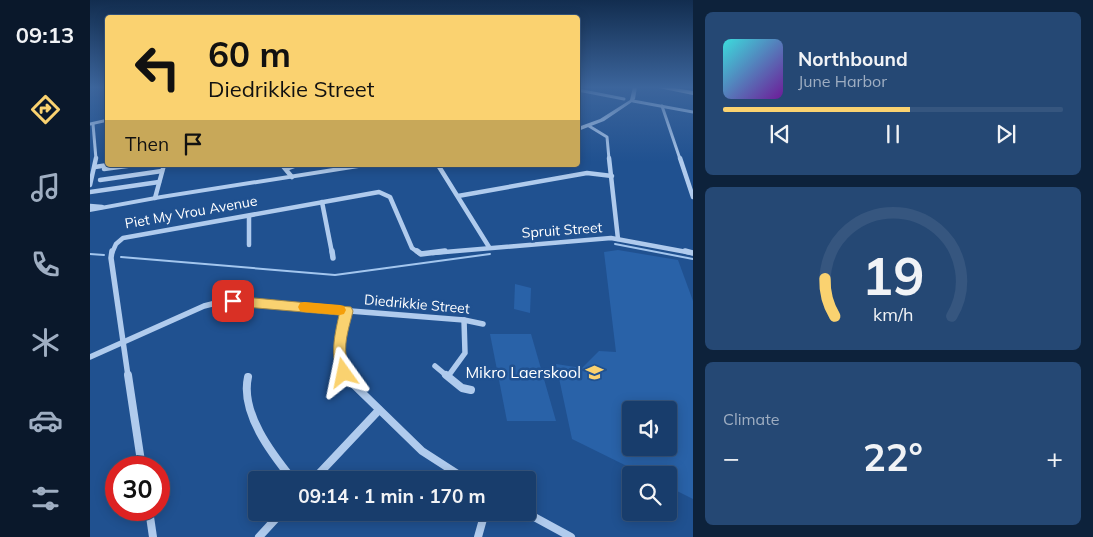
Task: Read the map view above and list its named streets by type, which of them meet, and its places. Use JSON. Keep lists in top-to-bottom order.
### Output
{
  "streets": {
    "street": ["Piet My Vrou Avenue", "Spruit Street", "Diedrikkie Street"]
  },
  "crossings": [
    ["Piet My Vrou Avenue", "Spruit Street"],
    ["Piet My Vrou Avenue", "Diedrikkie Street"]
  ],
  "places": {
    "school or university": ["Mikro Laerskool"]
  },
  "page": {
    "tabs": "09:13",
    "turn": ["60 m", "Diedrikkie Street"],
    "song": ["Northbound", "June Harbor"],
    "then": "Then",
    "tile": "Climate",
    "heat": ["−", "22°", "+"],
    "limit": "30",
    "trip": "09:14 · 1 min · 170 m",
    "gauge": ["19", "km/h"]
  }
}
